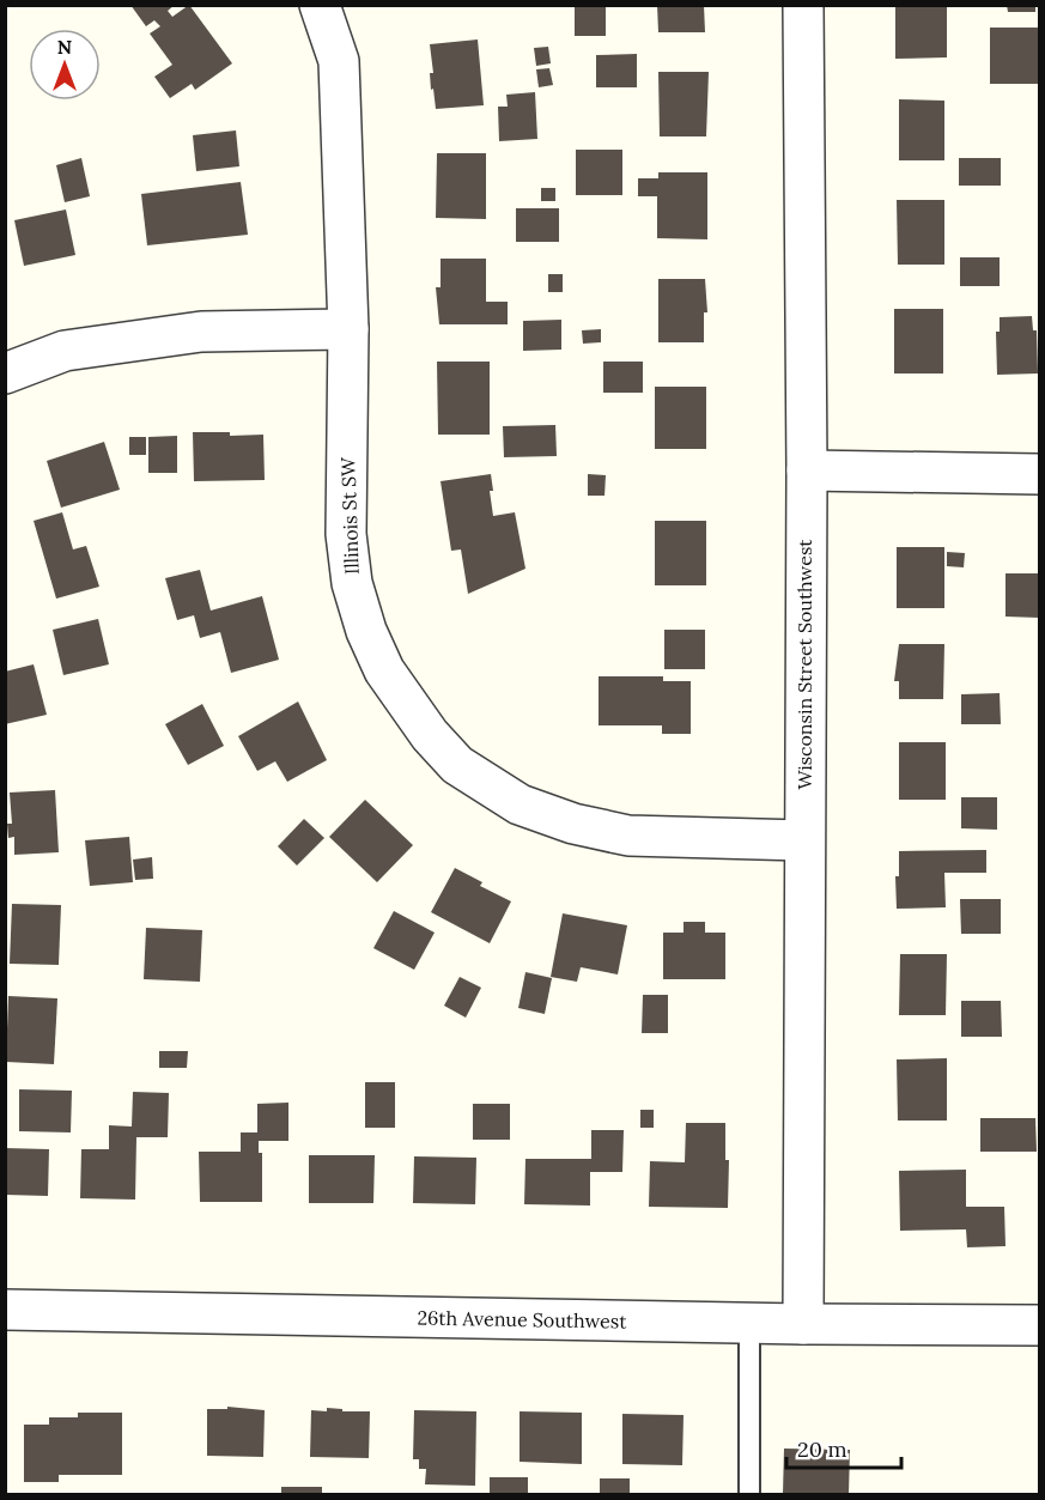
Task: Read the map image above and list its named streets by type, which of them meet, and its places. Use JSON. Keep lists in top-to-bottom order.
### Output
{
  "streets": {
    "street": ["Illinois St SW", "Wisconsin Street Southwest", "26th Avenue Southwest"]
  },
  "crossings": [
    ["Illinois St SW", "Wisconsin Street Southwest"],
    ["Wisconsin Street Southwest", "26th Avenue Southwest"]
  ],
  "scale_bar": "20 m",
  "north": "top"
}
